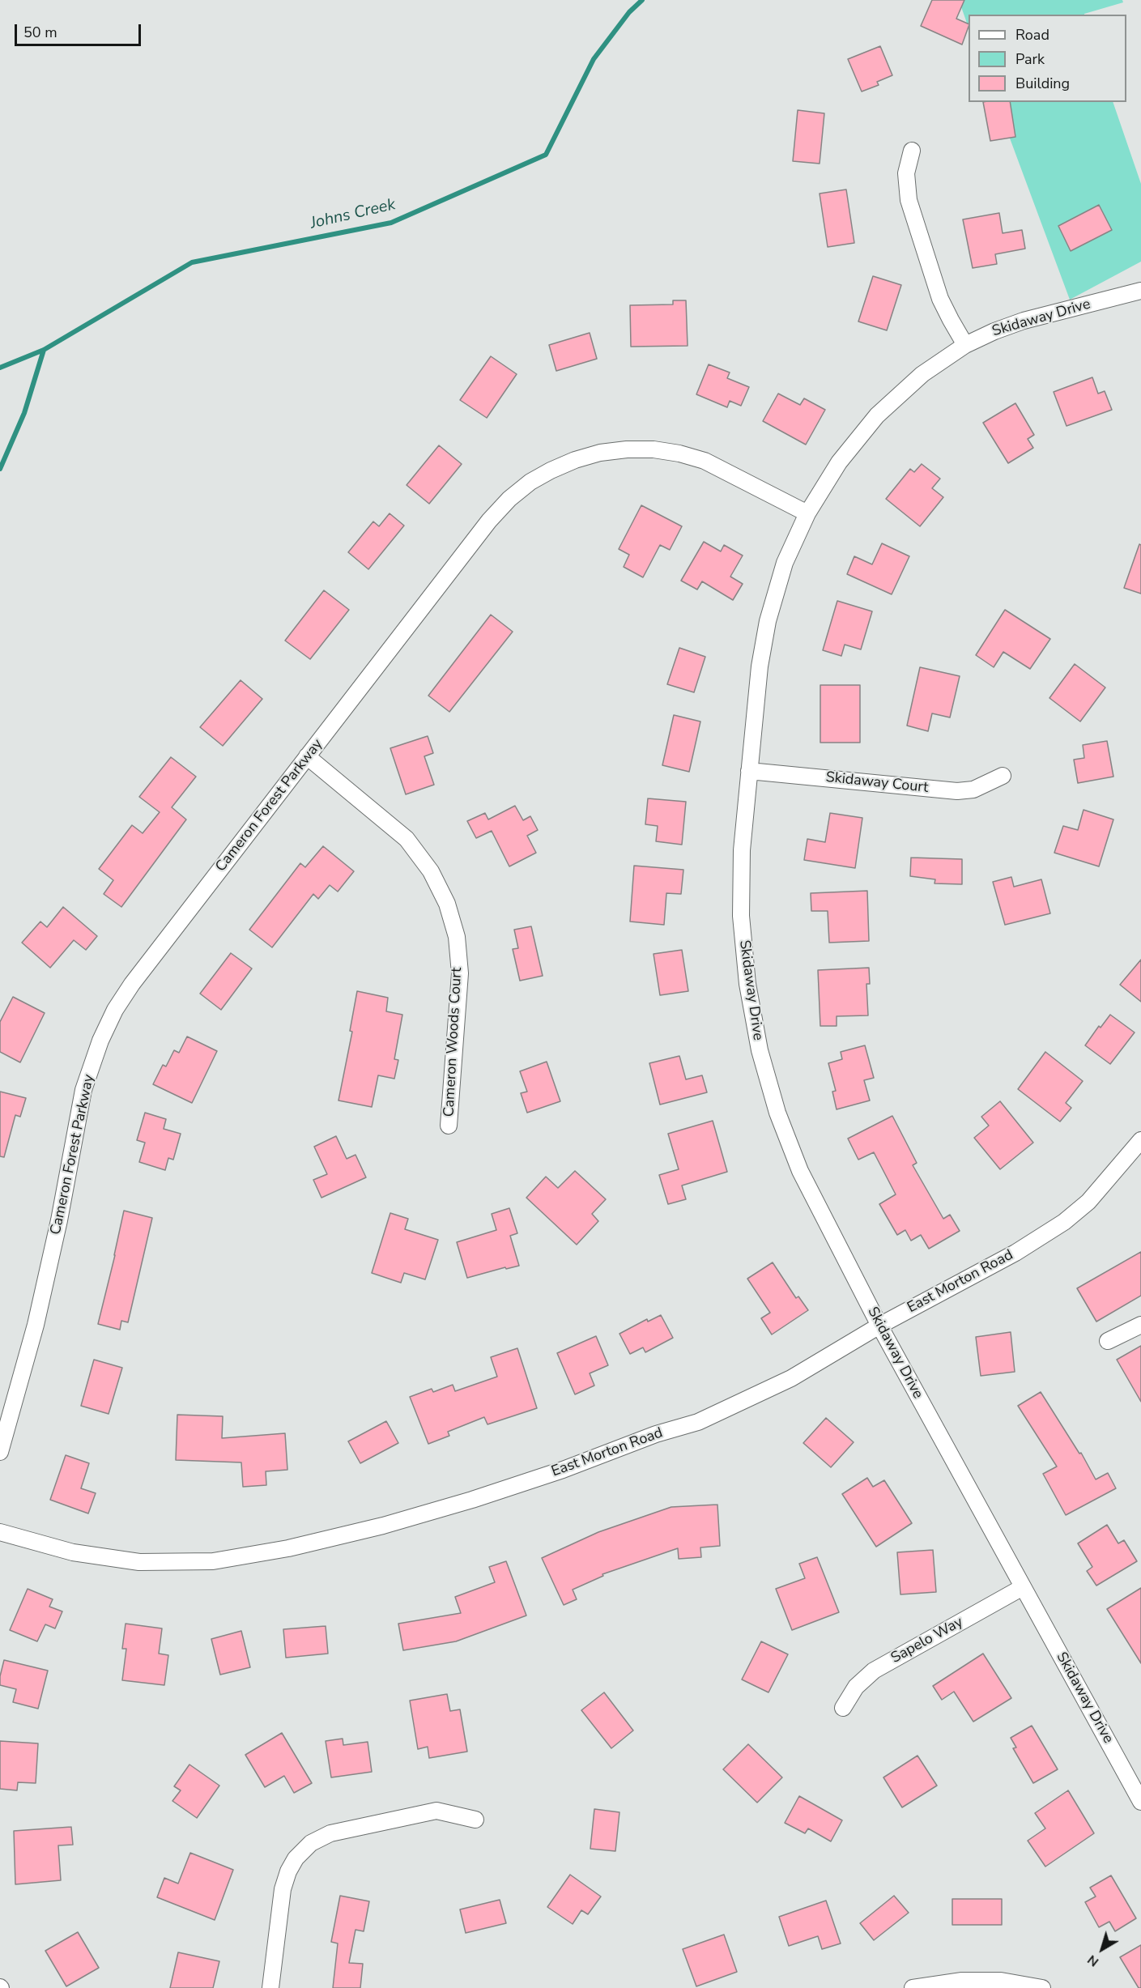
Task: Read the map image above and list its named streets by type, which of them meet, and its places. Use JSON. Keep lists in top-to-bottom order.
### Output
{
  "streets": {
    "street": [
      "Skidaway Drive",
      "Skidaway Court",
      "Cameron Forest Parkway",
      "Cameron Woods Court",
      "East Morton Road",
      "Sapelo Way"
    ]
  },
  "crossings": [
    ["Skidaway Drive", "Skidaway Court"],
    ["Skidaway Drive", "Cameron Forest Parkway"],
    ["Skidaway Drive", "East Morton Road"],
    ["Skidaway Drive", "Sapelo Way"],
    ["Cameron Forest Parkway", "Cameron Woods Court"]
  ],
  "water": ["Johns Creek"],
  "legend": ["Road", "Park", "Building"],
  "scale_bar": "50 m",
  "north": "bottom left"
}
